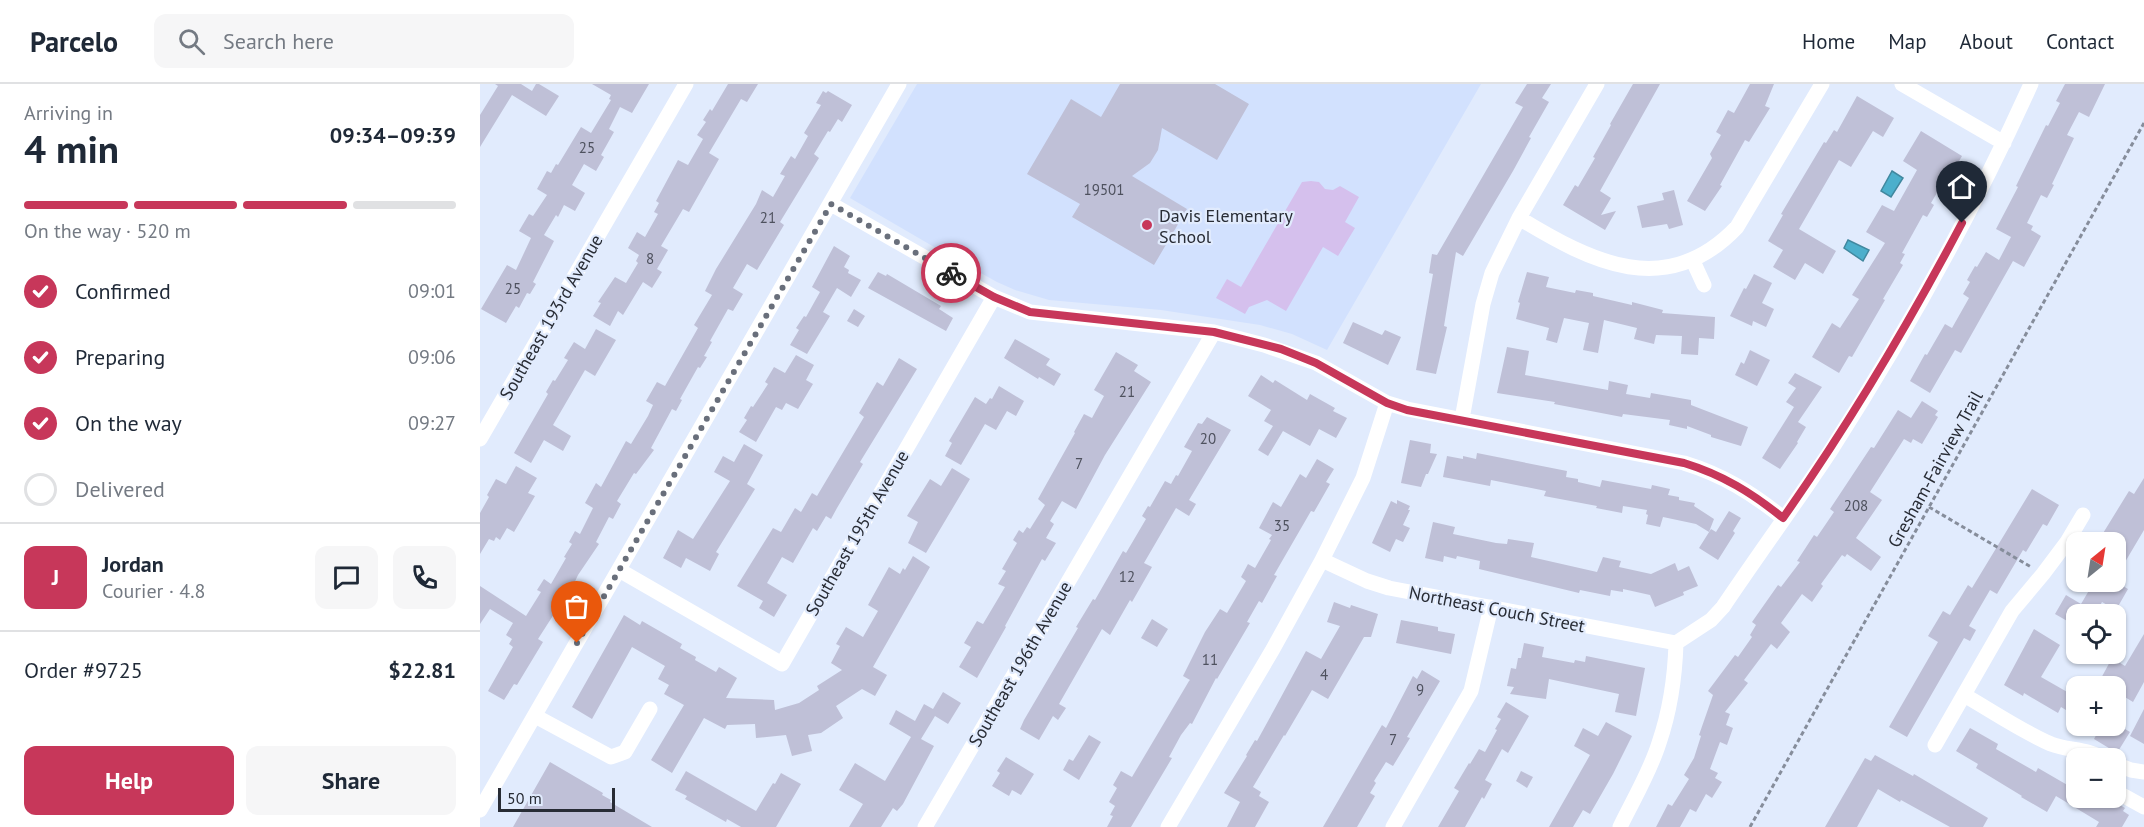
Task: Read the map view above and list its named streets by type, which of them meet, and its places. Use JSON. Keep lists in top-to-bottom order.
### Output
{
  "streets": {
    "street": [
      "Southeast 193rd Avenue",
      "Southeast 195th Avenue",
      "Northeast Couch Street",
      "Southeast 196th Avenue"
    ],
    "path": ["Gresham-Fairview Trail"]
  },
  "places": ["Davis Elementary School"],
  "house_numbers": [
    "25",
    "19501",
    "21",
    "8",
    "25",
    "21",
    "20",
    "7",
    "208",
    "35",
    "12",
    "11",
    "4",
    "9",
    "7"
  ],
  "scale_bar": "50 m",
  "north": "top right",
  "page": {
    "header": "Parcelo",
    "search": "Search here",
    "nav": [
      "Home",
      "Map",
      "About",
      "Contact"
    ],
    "heading": ["4 min", "Arriving in", "09:34–09:39"],
    "panel": [
      "Jordan",
      "Courier · 4.8",
      "Order #9725",
      "$22.81"
    ],
    "bar": "On the way · 520 m",
    "list": [
      ["Confirmed", "09:01"],
      ["Preparing", "09:06"],
      ["On the way", "09:27"],
      "Delivered"
    ],
    "map_buttons": ["+", "−"],
    "round": "J",
    "buttons": ["Help", "Share"],
    "scale": "50 m"
  }
}
